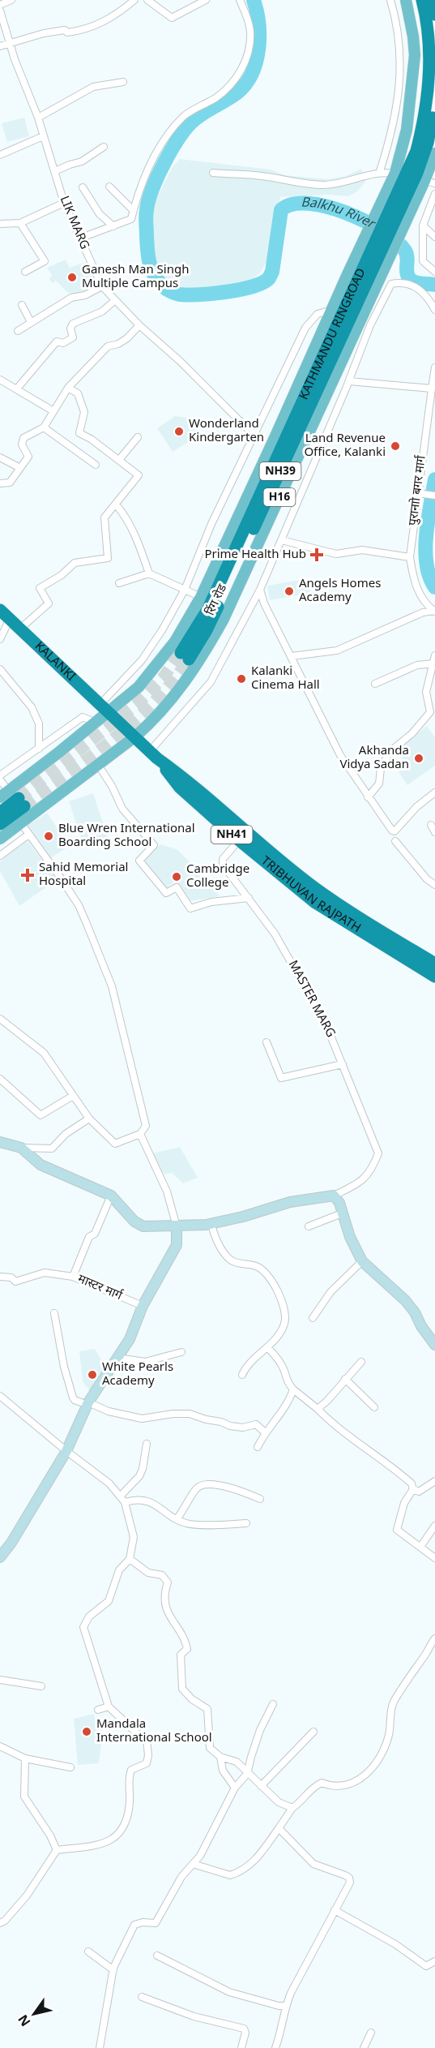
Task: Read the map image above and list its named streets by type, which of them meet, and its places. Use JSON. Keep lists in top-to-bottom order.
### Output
{
  "streets": {
    "highway": [
      "KATHMANDU RINGROAD",
      "NH39",
      "KALANKI",
      "NH41",
      "TRIBHUVAN RAJPATH"
    ],
    "main road": ["H16", "रिंग रोड"],
    "street": [
      "LIK MARG",
      "पुरानाो बगर मार्ग",
      "MASTER MARG",
      "मास्टर मार्ग"
    ]
  },
  "crossings": [
    ["KATHMANDU RINGROAD", "रिंग रोड"],
    ["रिंग रोड", "NH41"],
    ["रिंग रोड", "TRIBHUVAN RAJPATH"],
    ["KALANKI", "NH41"],
    ["NH41", "TRIBHUVAN RAJPATH"],
    ["TRIBHUVAN RAJPATH", "MASTER MARG"]
  ],
  "water": ["Balkhu River"],
  "places": {
    "other": [
      "Ganesh Man Singh Multiple Campus",
      "Wonderland Kindergarten",
      "Land Revenue Office, Kalanki",
      "Angels Homes Academy",
      "Kalanki Cinema Hall",
      "Akhanda Vidya Sadan",
      "Blue Wren International Boarding School",
      "Cambridge College",
      "White Pearls Academy",
      "Mandala International School"
    ],
    "health": ["Prime Health Hub", "Sahid Memorial Hospital"]
  },
  "north": "bottom left"
}
